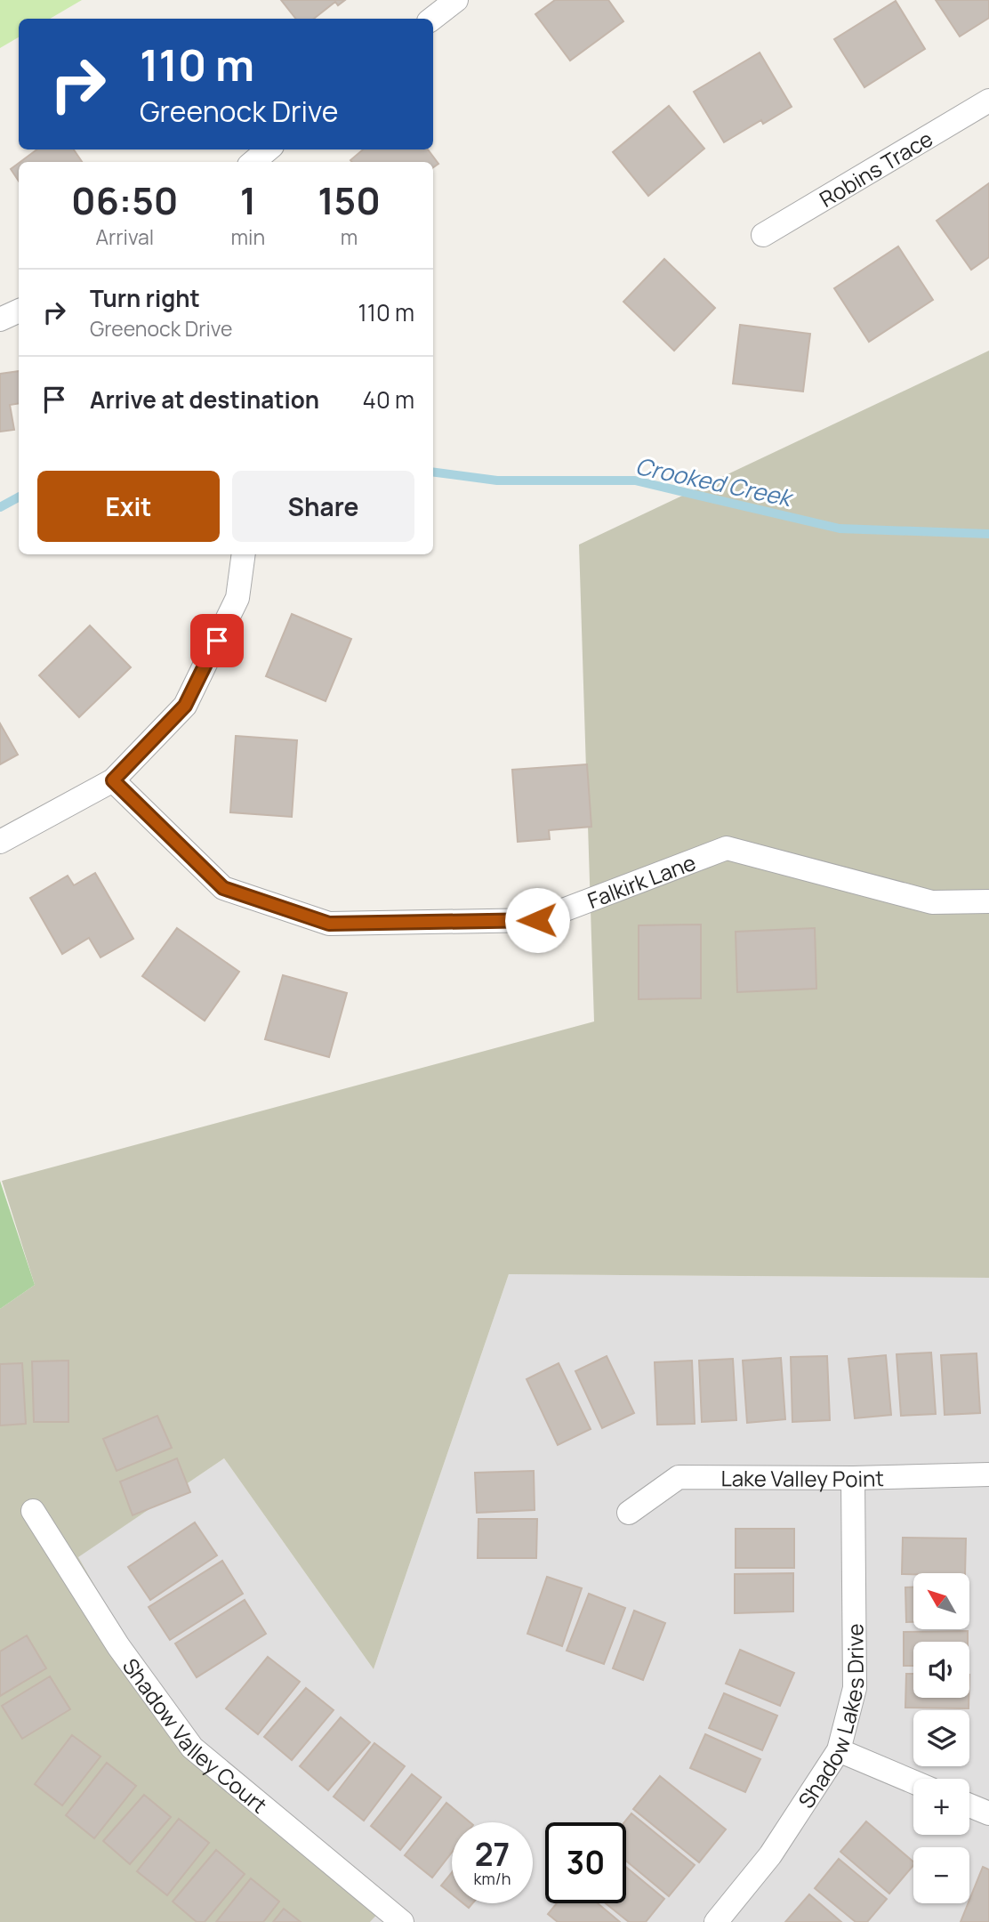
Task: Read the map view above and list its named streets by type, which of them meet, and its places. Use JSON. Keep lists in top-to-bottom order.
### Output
{
  "streets": {
    "street": [
      "Robins Trace",
      "Falkirk Lane",
      "Lake Valley Point",
      "Shadow Lakes Drive",
      "Shadow Valley Court"
    ]
  },
  "crossings": [
    ["Lake Valley Point", "Shadow Lakes Drive"]
  ],
  "water": ["Crooked Creek"],
  "north": "top left",
  "page": {
    "turn": ["110 m", "Greenock Drive"],
    "eta": [
      "06:50",
      "Arrival",
      "1",
      "min",
      "150",
      "m"
    ],
    "list": [
      {
        "name": "Turn right",
        "note": "Greenock Drive",
        "value": "110 m"
      },
      {
        "name": "Arrive at destination",
        "value": "40 m"
      }
    ],
    "buttons": ["Exit", "Share"],
    "map_buttons": ["+", "−"],
    "speed": "27 km/h",
    "limit": "30"
  }
}
